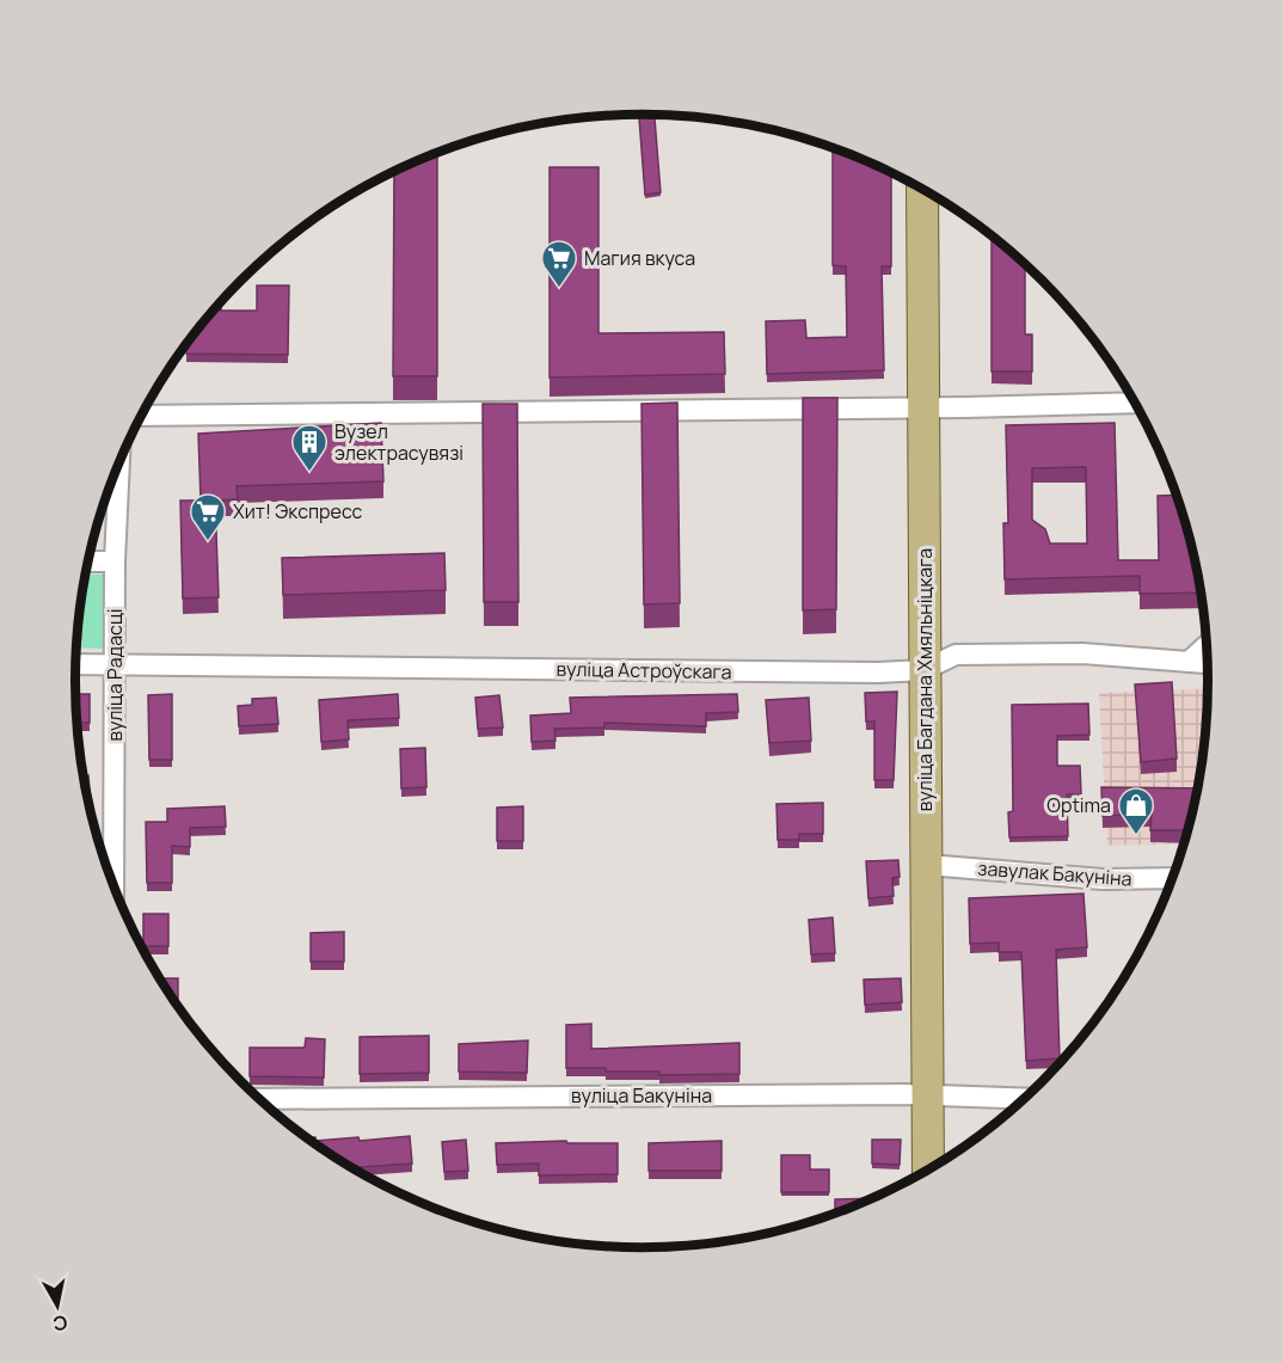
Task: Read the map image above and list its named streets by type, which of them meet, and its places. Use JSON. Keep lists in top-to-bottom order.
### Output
{
  "streets": {
    "main road": ["вуліца Багдана Хмяльніцкага"],
    "street": [
      "вуліца Астроўскага",
      "вуліца Радасці",
      "завулак Бакуніна",
      "вуліца Бакуніна"
    ]
  },
  "crossings": [
    ["вуліца Астроўскага", "вуліца Радасці"],
    ["вуліца Астроўскага", "вуліца Багдана Хмяльніцкага"],
    ["вуліца Багдана Хмяльніцкага", "завулак Бакуніна"],
    ["вуліца Багдана Хмяльніцкага", "вуліца Бакуніна"]
  ],
  "places": {
    "supermarket": ["Магия вкуса", "Хит! Экспресс"],
    "building": ["Вузел электрасувязі"],
    "shop": ["Optima"]
  },
  "north": "bottom"
}
